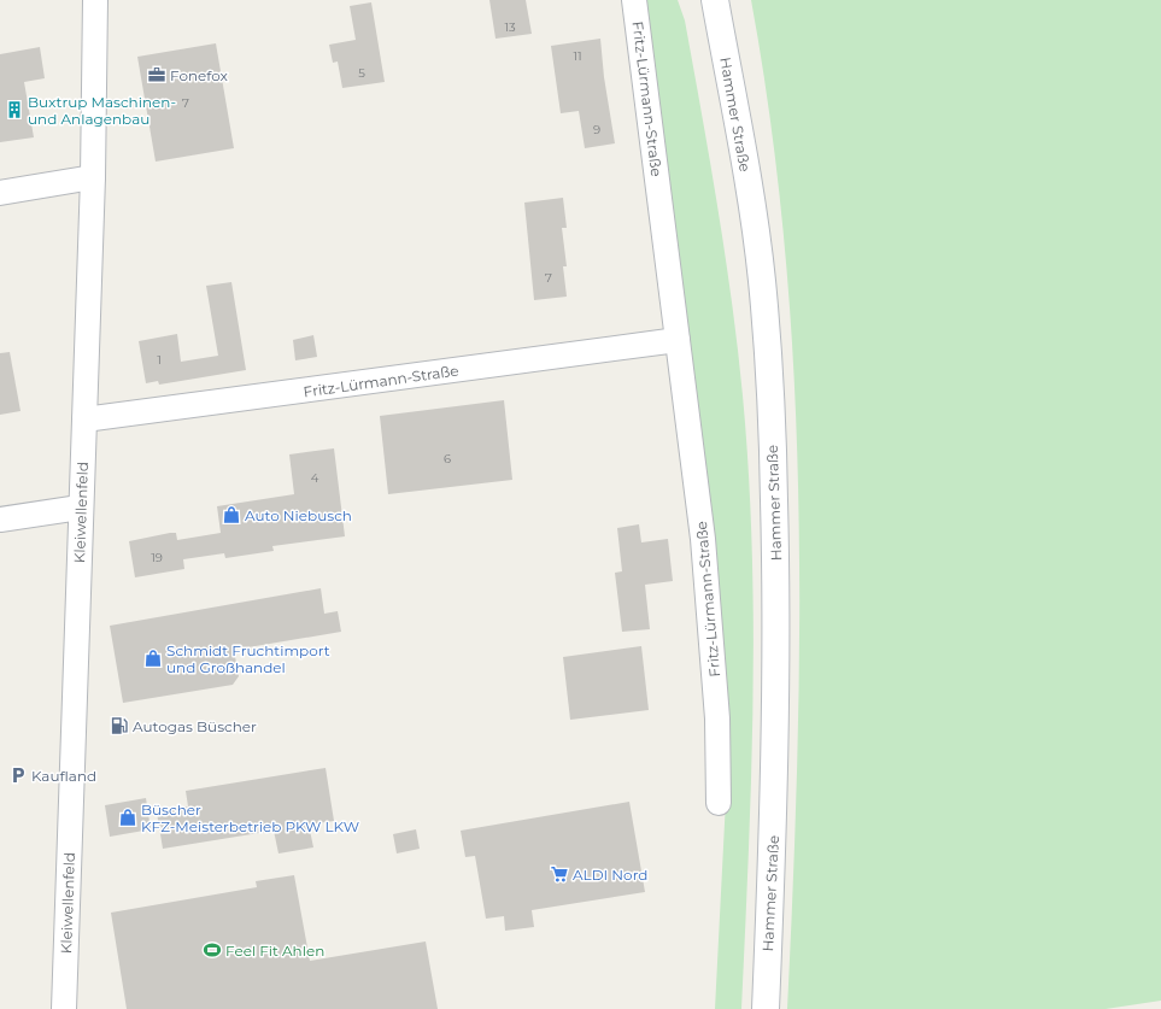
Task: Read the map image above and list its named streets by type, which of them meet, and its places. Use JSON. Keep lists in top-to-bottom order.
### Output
{
  "streets": {
    "main road": ["Hammer Straße"],
    "street": ["Fritz-Lürmann-Straße", "Kleiwellenfeld"]
  },
  "crossings": [
    ["Fritz-Lürmann-Straße", "Kleiwellenfeld"]
  ],
  "places": {
    "office": ["Fonefox"],
    "building": ["Buxtrup Maschinen- und Anlagenbau"],
    "shop": ["Auto Niebusch", "Schmidt Fruchtimport und Großhandel", "Büscher KFZ-Meisterbetrieb PKW LKW"],
    "fuel station": ["Autogas Büscher"],
    "parking": ["Kaufland"],
    "supermarket": ["ALDI Nord"],
    "sports": ["Feel Fit Ahlen"]
  },
  "house_numbers": [
    "13",
    "11",
    "5",
    "7",
    "9",
    "7",
    "1",
    "6",
    "4",
    "19"
  ]
}
